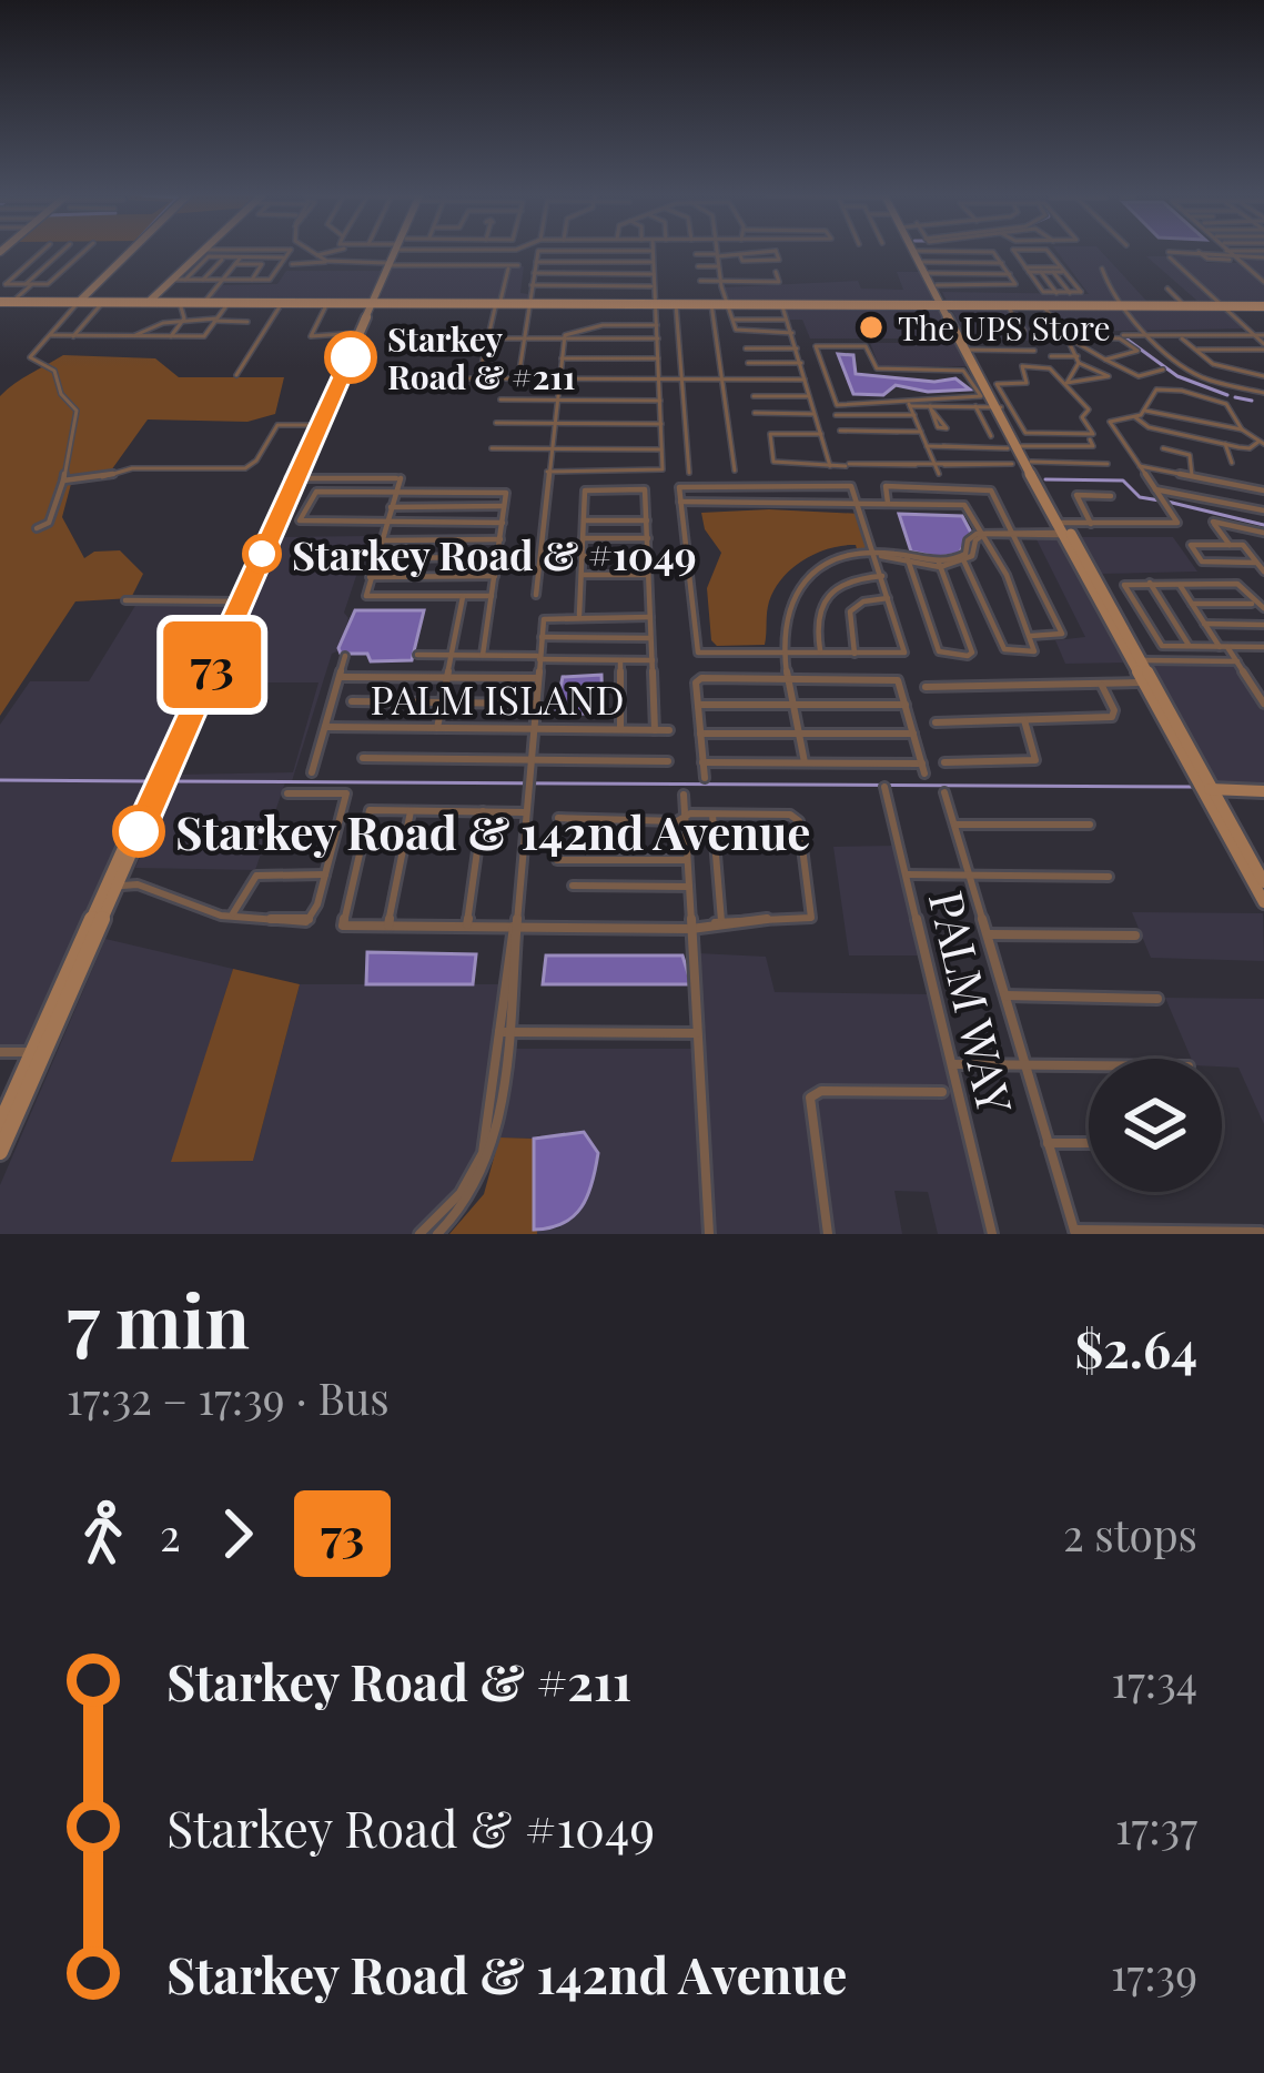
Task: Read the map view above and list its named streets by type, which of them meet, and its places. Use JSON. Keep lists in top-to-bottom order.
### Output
{
  "streets": {
    "street": ["PALM ISLAND", "PALM WAY"]
  },
  "places": [
    "The UPS Store",
    "Starkey Road & #211",
    "Starkey Road & #1049",
    "Starkey Road & 142nd Avenue"
  ],
  "lines": ["bus line 73"],
  "page": {
    "on_map": "73",
    "heading": ["7 min", "17:32 – 17:39 · Bus", "$2.64"],
    "legs": ["2", "73", "2 stops"],
    "list": [
      {
        "name": "Starkey Road & #211",
        "value": "17:34"
      },
      {
        "name": "Starkey Road & #1049",
        "value": "17:37"
      },
      {
        "name": "Starkey Road & 142nd Avenue",
        "value": "17:39"
      }
    ]
  }
}
